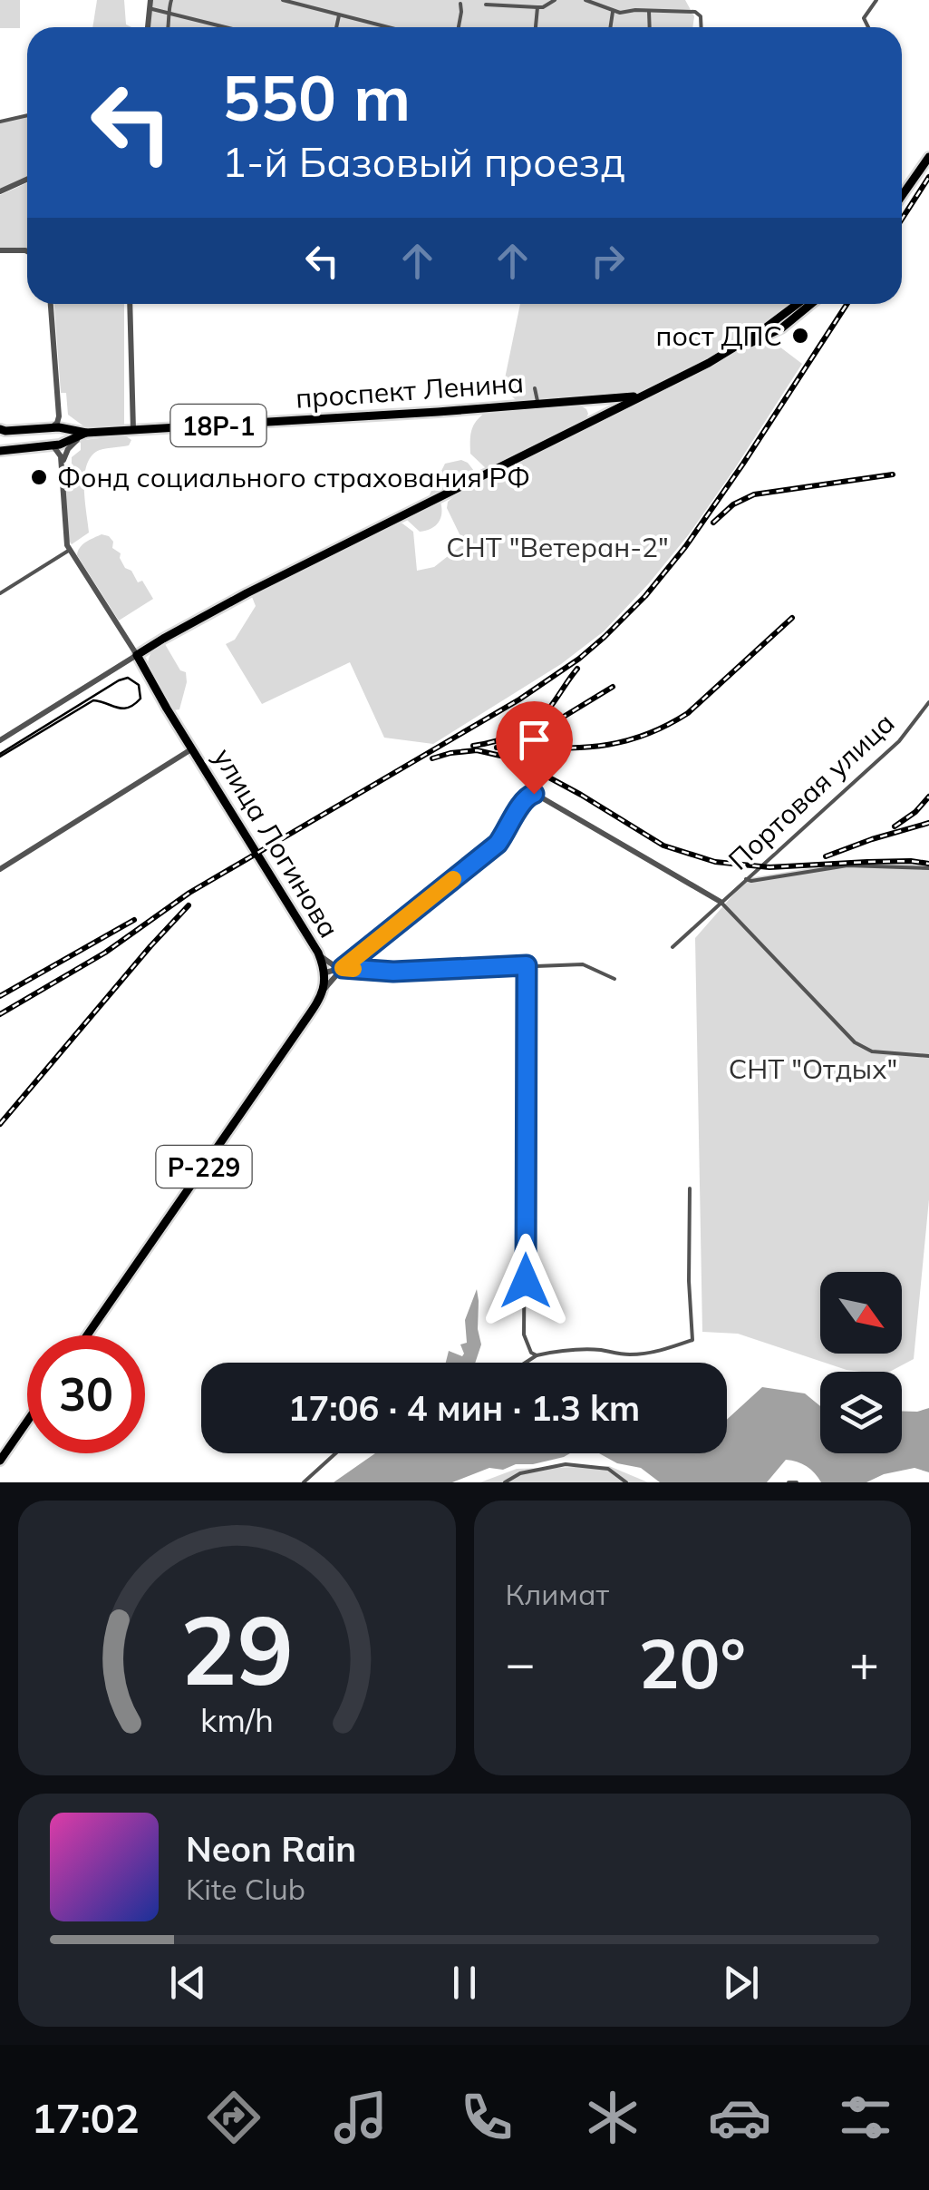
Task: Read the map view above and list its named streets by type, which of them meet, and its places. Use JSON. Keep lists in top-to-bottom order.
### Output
{
  "streets": {
    "main road": [
      "проспект Ленина",
      "18Р-1",
      "улица Логинова",
      "Р-229"
    ],
    "street": ["Портовая улица"]
  },
  "crossings": [
    ["Портовая улица", "улица Логинова"]
  ],
  "parks": ["СНТ \"Ветеран-2\"", "СНТ \"Отдых\""],
  "places": ["пост ДПС", "Фонд социального страхования РФ"],
  "north": "bottom right",
  "page": {
    "turn": ["550 m", "1-й Базовый проезд"],
    "limit": "30",
    "trip": "17:06 · 4 мин · 1.3 km",
    "tile": "Климат",
    "heat": ["−", "20°", "+"],
    "song": ["Neon Rain", "Kite Club"],
    "tabs": "17:02",
    "gauge": ["29", "km/h"]
  }
}
